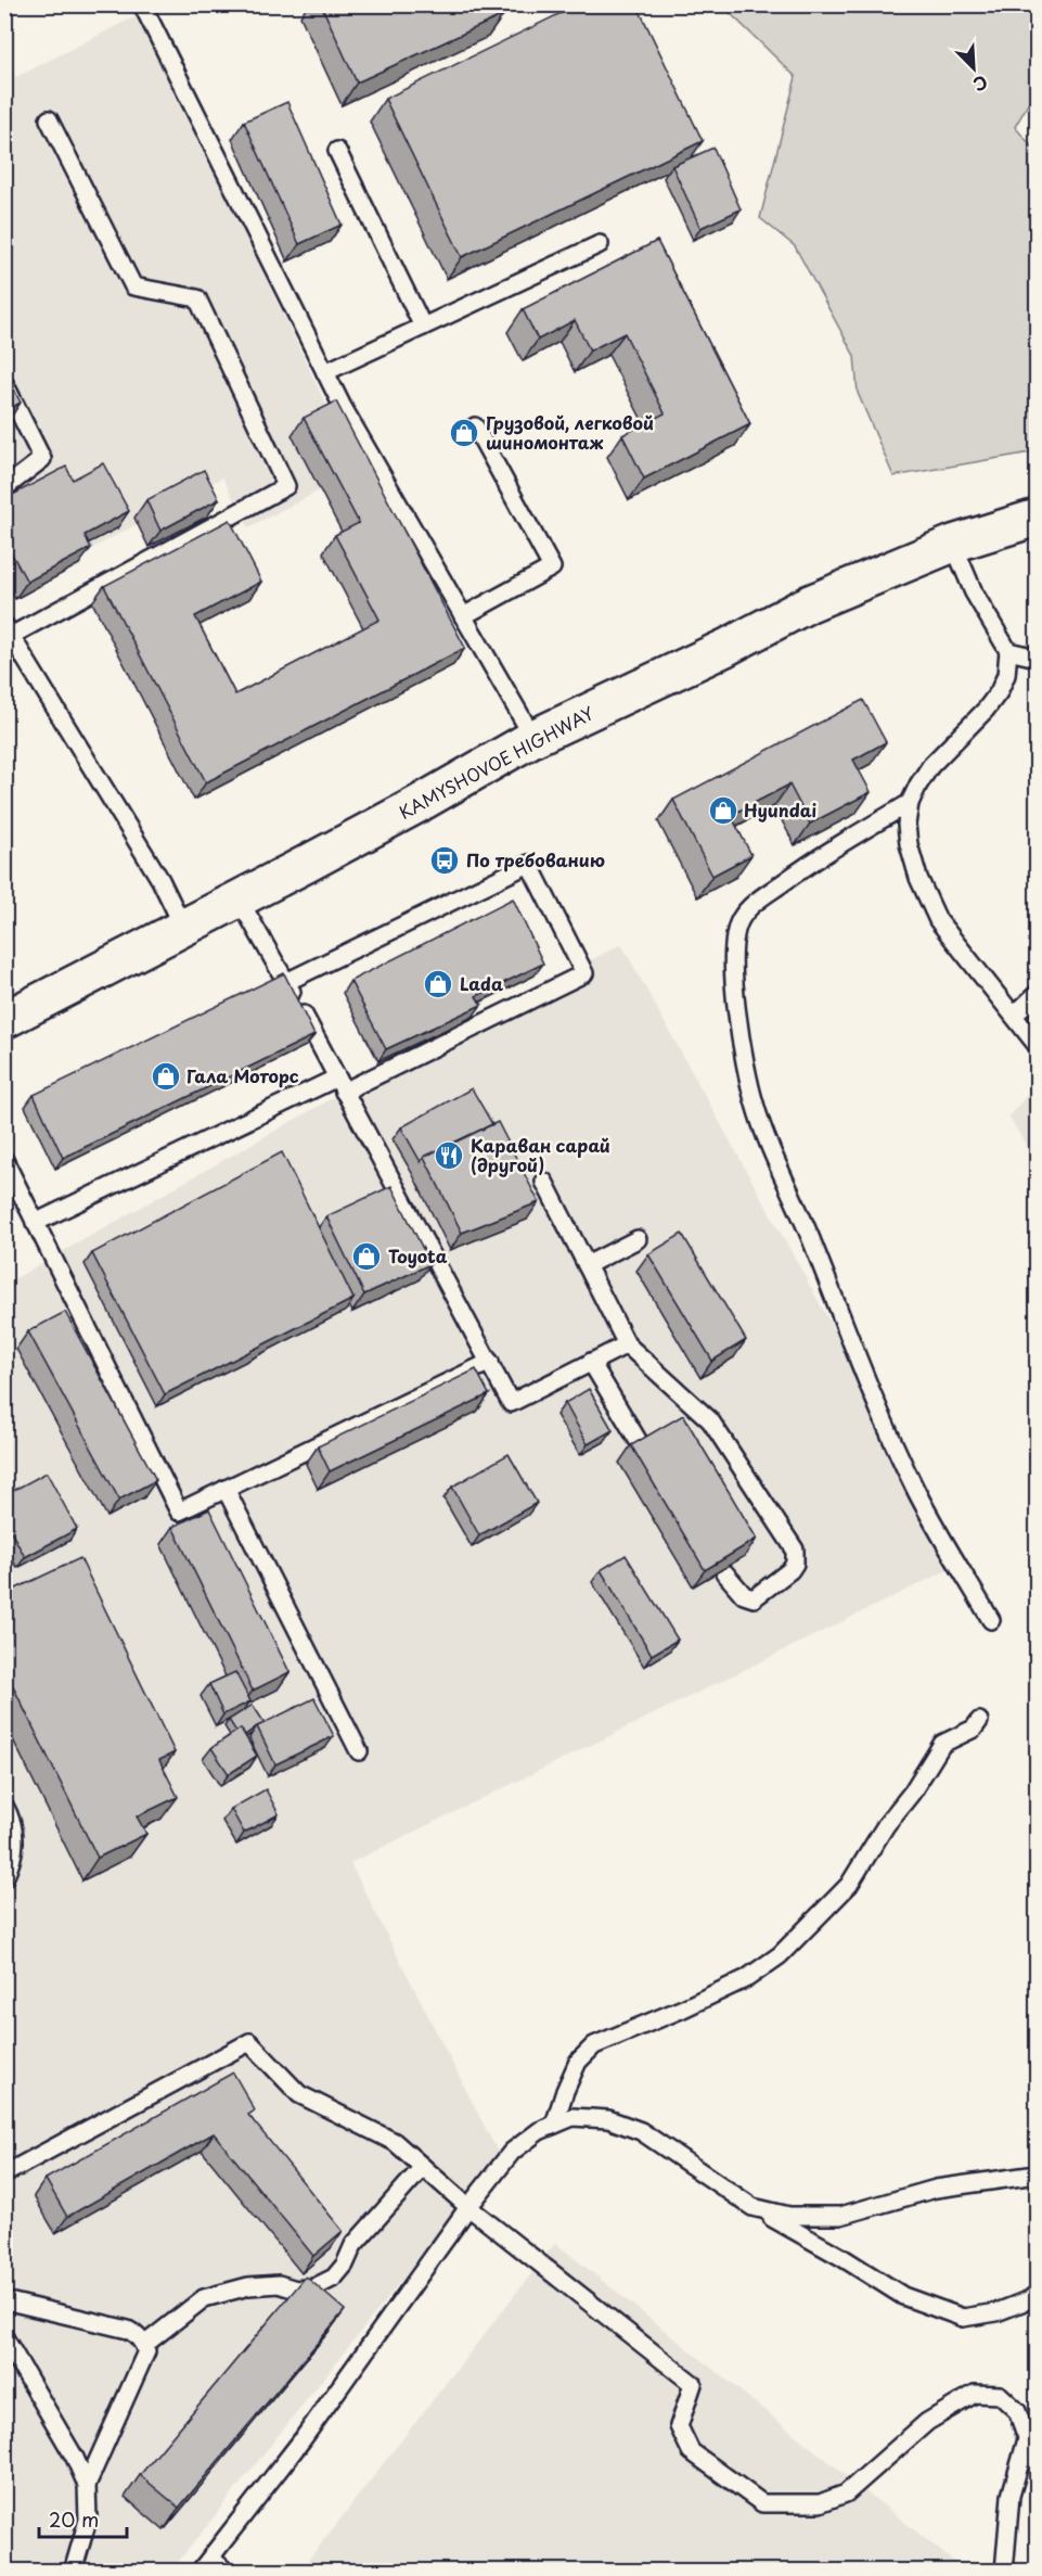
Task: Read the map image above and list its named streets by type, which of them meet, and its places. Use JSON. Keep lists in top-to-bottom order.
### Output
{
  "streets": {
    "main road": ["KAMYSHOVOE HIGHWAY"]
  },
  "places": {
    "shop": [
      "Грузовой, легковой шиномонтаж",
      "Hyundai",
      "Lada",
      "Гала Моторс",
      "Toyota"
    ],
    "bus stop": ["По требованию"],
    "restaurant": ["Караван сарай (другой)"]
  },
  "scale_bar": "20 m",
  "north": "bottom right"
}
